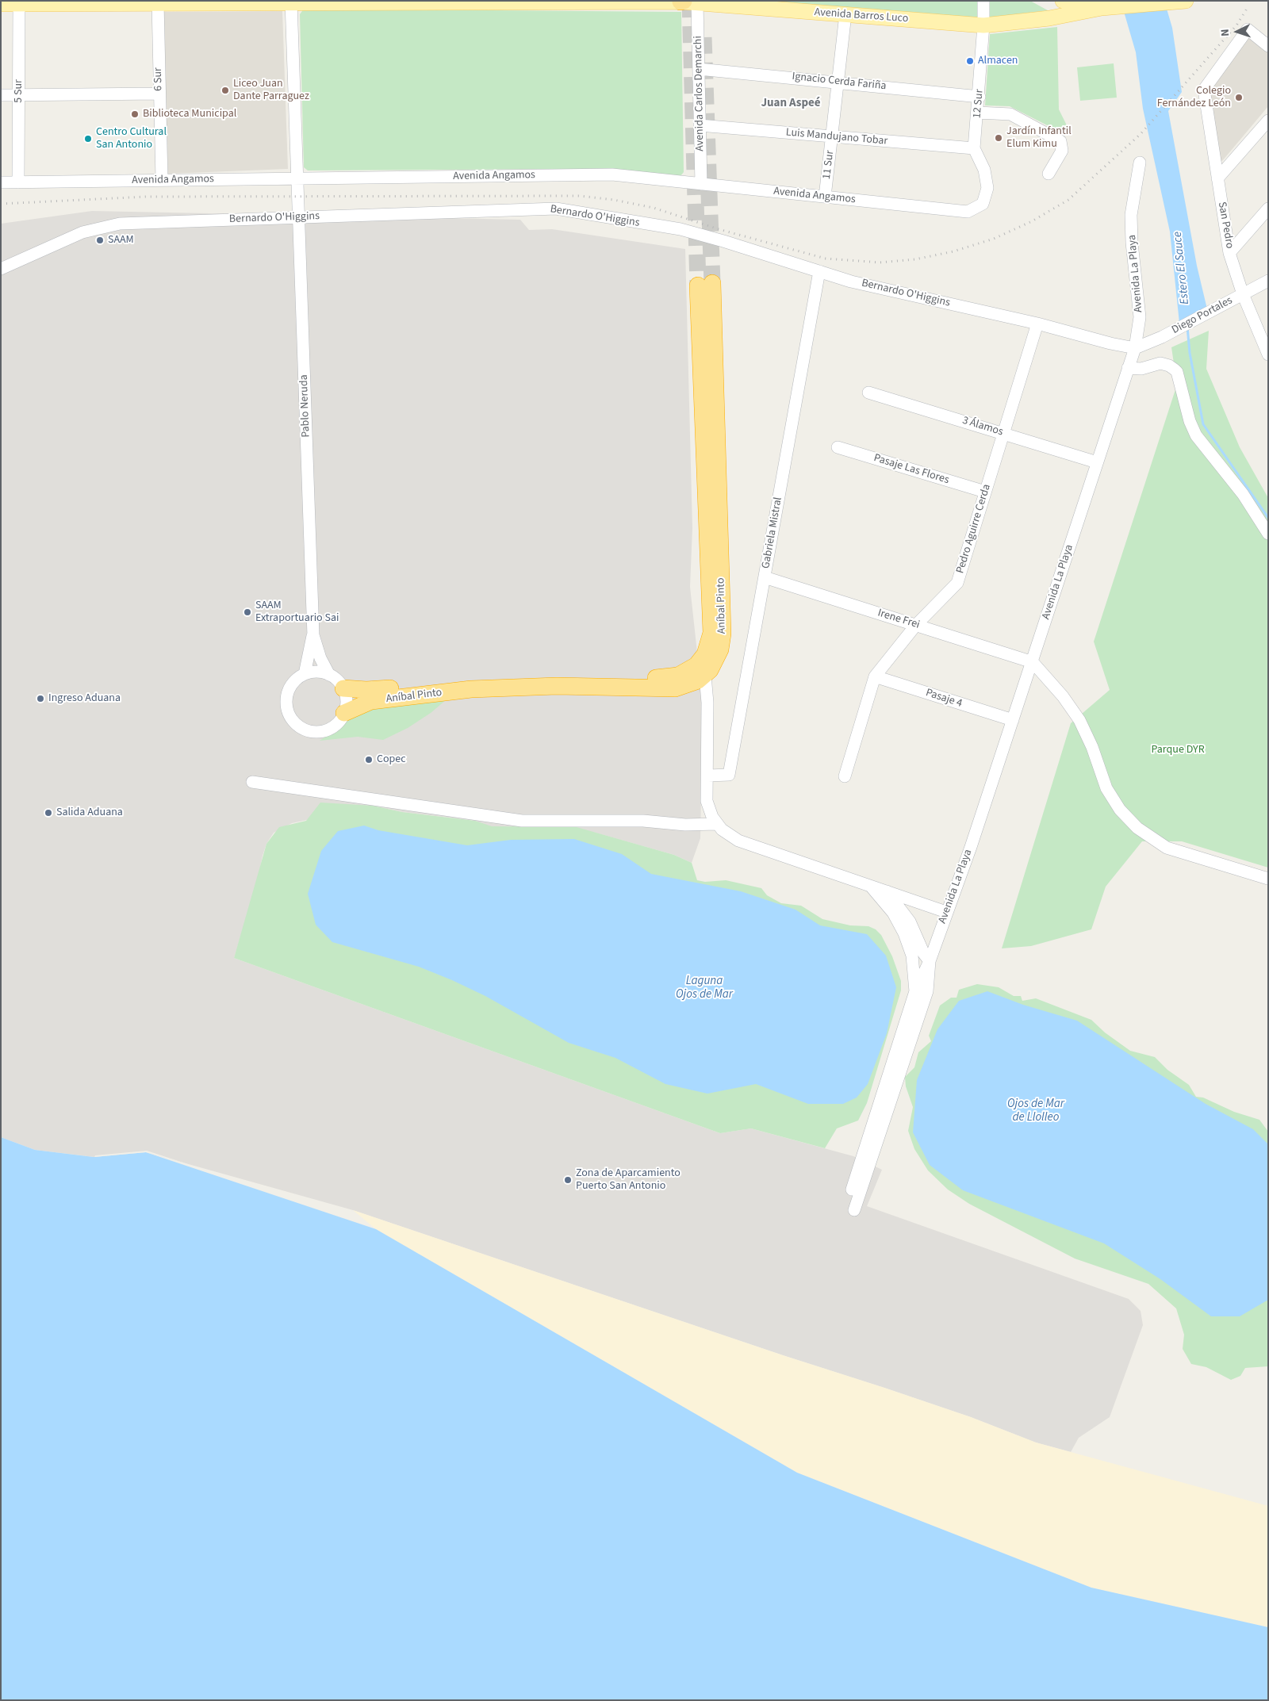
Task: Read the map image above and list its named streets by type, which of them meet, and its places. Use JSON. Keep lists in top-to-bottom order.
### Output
{
  "streets": {
    "highway": ["Aníbal Pinto"],
    "main road": ["Avenida Barros Luco"],
    "street": [
      "6 Sur",
      "Ignacio Cerda Fariña",
      "5 Sur",
      "Avenida Carlos Demarchi",
      "12 Sur",
      "Luis Mandujano Tobar",
      "11 Sur",
      "Avenida Angamos",
      "Bernardo O'Higgins",
      "San Pedro",
      "Avenida La Playa",
      "Diego Portales",
      "Pablo Neruda",
      "3 Álamos",
      "Pasaje Las Flores",
      "Pedro Aguirre Cerda",
      "Gabriela Mistral",
      "Irene Frei",
      "Pasaje 4"
    ]
  },
  "crossings": [
    ["Avenida Barros Luco", "6 Sur"],
    ["Avenida Barros Luco", "5 Sur"],
    ["Avenida Barros Luco", "Avenida Carlos Demarchi"],
    ["Avenida Barros Luco", "12 Sur"],
    ["Avenida Barros Luco", "11 Sur"],
    ["Avenida Barros Luco", "Pablo Neruda"],
    ["6 Sur", "Avenida Angamos"],
    ["Ignacio Cerda Fariña", "Avenida Carlos Demarchi"],
    ["Ignacio Cerda Fariña", "12 Sur"],
    ["Ignacio Cerda Fariña", "11 Sur"],
    ["5 Sur", "Avenida Angamos"],
    ["Avenida Carlos Demarchi", "Luis Mandujano Tobar"],
    ["Avenida Carlos Demarchi", "Avenida Angamos"],
    ["12 Sur", "Luis Mandujano Tobar"],
    ["12 Sur", "Avenida Angamos"],
    ["Luis Mandujano Tobar", "11 Sur"],
    ["Luis Mandujano Tobar", "Avenida Angamos"],
    ["11 Sur", "Avenida Angamos"],
    ["Avenida Angamos", "Pablo Neruda"],
    ["Bernardo O'Higgins", "Avenida La Playa"],
    ["Bernardo O'Higgins", "Diego Portales"],
    ["Bernardo O'Higgins", "Pablo Neruda"],
    ["Bernardo O'Higgins", "Pedro Aguirre Cerda"],
    ["Bernardo O'Higgins", "Gabriela Mistral"],
    ["San Pedro", "Diego Portales"],
    ["Avenida La Playa", "Diego Portales"],
    ["Avenida La Playa", "3 Álamos"],
    ["Avenida La Playa", "Irene Frei"],
    ["Avenida La Playa", "Pasaje 4"],
    ["Pablo Neruda", "Aníbal Pinto"],
    ["3 Álamos", "Pedro Aguirre Cerda"],
    ["Pasaje Las Flores", "Pedro Aguirre Cerda"],
    ["Pedro Aguirre Cerda", "Irene Frei"],
    ["Pedro Aguirre Cerda", "Pasaje 4"],
    ["Gabriela Mistral", "Irene Frei"]
  ],
  "districts": ["Juan Aspeé"],
  "water": ["Estero El Sauce", "Laguna Ojos de Mar", "Ojos de Mar de Llolleo"],
  "parks": ["Parque DYR"],
  "places": [
    "Almacen",
    "Liceo Juan Dante Parraguez",
    "Colegio Fernández León",
    "Biblioteca Municipal",
    "Jardín Infantil Elum Kimu",
    "Centro Cultural San Antonio",
    "SAAM",
    "SAAM Extraportuario Sai",
    "Ingreso Aduana",
    "Copec",
    "Salida Aduana",
    "Zona de Aparcamiento Puerto San Antonio"
  ],
  "north": "left"
}
